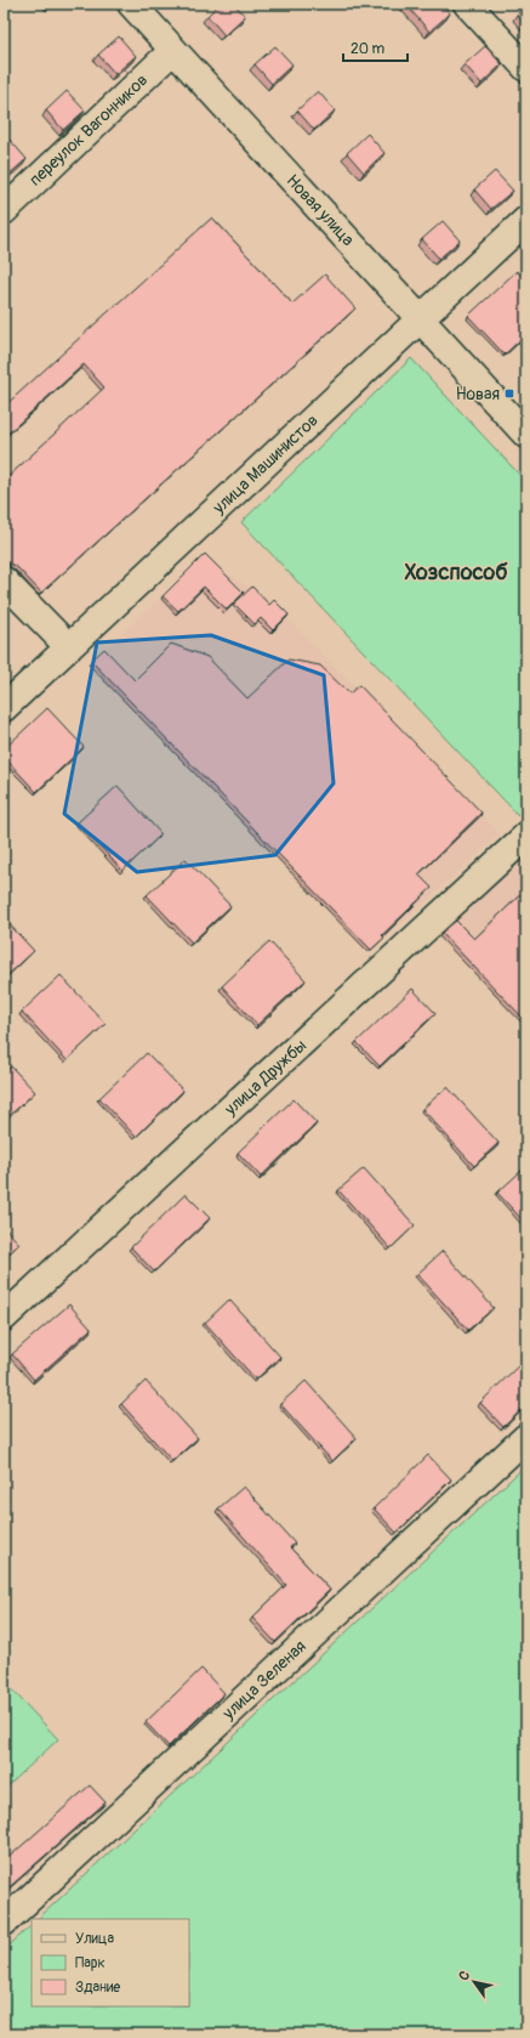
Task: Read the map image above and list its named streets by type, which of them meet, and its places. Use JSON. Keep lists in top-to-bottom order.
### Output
{
  "streets": {
    "street": [
      "переулок Вагонников",
      "Новая улица",
      "улица Машинистов",
      "улица Дружбы",
      "улица Зеленая"
    ]
  },
  "crossings": [
    ["переулок Вагонников", "Новая улица"],
    ["Новая улица", "улица Машинистов"]
  ],
  "districts": ["Хозспособ"],
  "places": {
    "transit": ["Новая"]
  },
  "legend": ["Улица", "Парк", "Здание"],
  "scale_bar": "20 m",
  "north": "top left"
}
